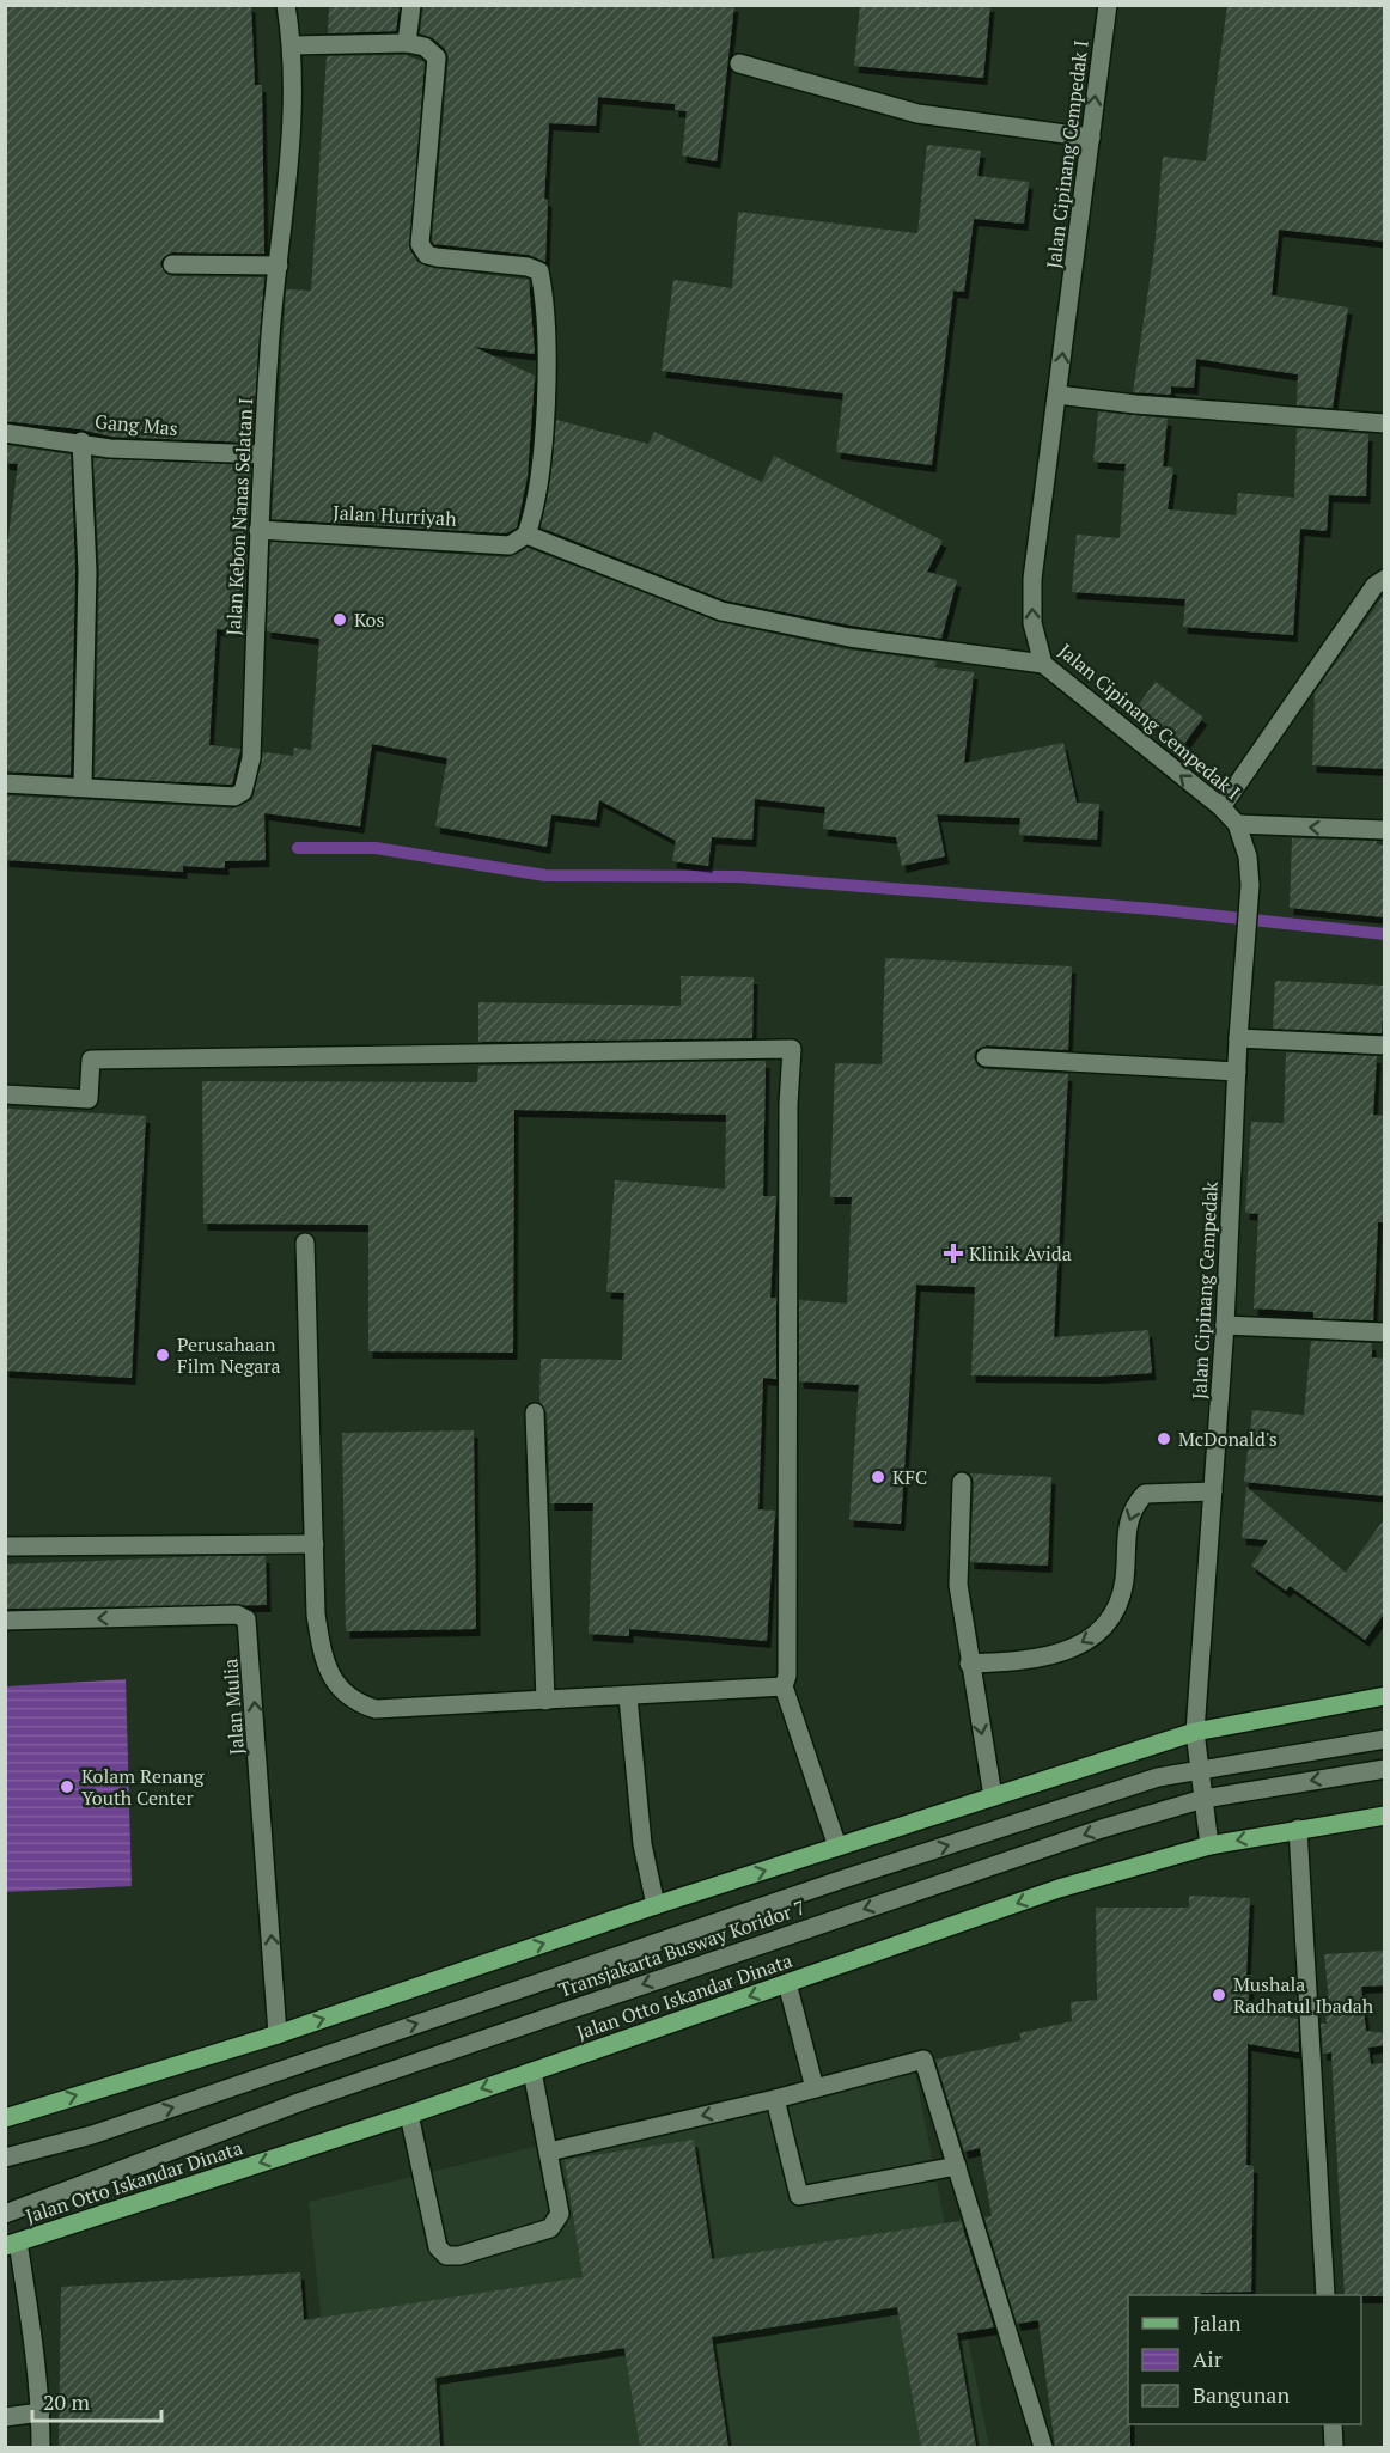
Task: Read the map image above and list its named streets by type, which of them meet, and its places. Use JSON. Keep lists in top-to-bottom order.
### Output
{
  "streets": {
    "main road": ["Jalan Otto Iskandar Dinata"],
    "street": [
      "Jalan Cipinang Cempedak I",
      "Gang Mas",
      "Jalan Hurriyah",
      "Jalan Kebon Nanas Selatan I",
      "Jalan Cipinang Cempedak",
      "Jalan Mulia",
      "Transjakarta Busway Koridor 7"
    ]
  },
  "crossings": [
    ["Jalan Cipinang Cempedak I", "Jalan Cipinang Cempedak"],
    ["Gang Mas", "Jalan Kebon Nanas Selatan I"],
    ["Jalan Hurriyah", "Jalan Kebon Nanas Selatan I"],
    ["Jalan Cipinang Cempedak", "Transjakarta Busway Koridor 7"],
    ["Jalan Cipinang Cempedak", "Jalan Otto Iskandar Dinata"]
  ],
  "one_way": ["Jalan Cipinang Cempedak I"],
  "places": {
    "other": [
      "Kos",
      "Perusahaan Film Negara",
      "McDonald's",
      "KFC",
      "Kolam Renang Youth Center",
      "Mushala Radhatul Ibadah"
    ],
    "health": ["Klinik Avida"]
  },
  "legend": ["Jalan", "Air", "Bangunan"],
  "scale_bar": "20 m"
}
